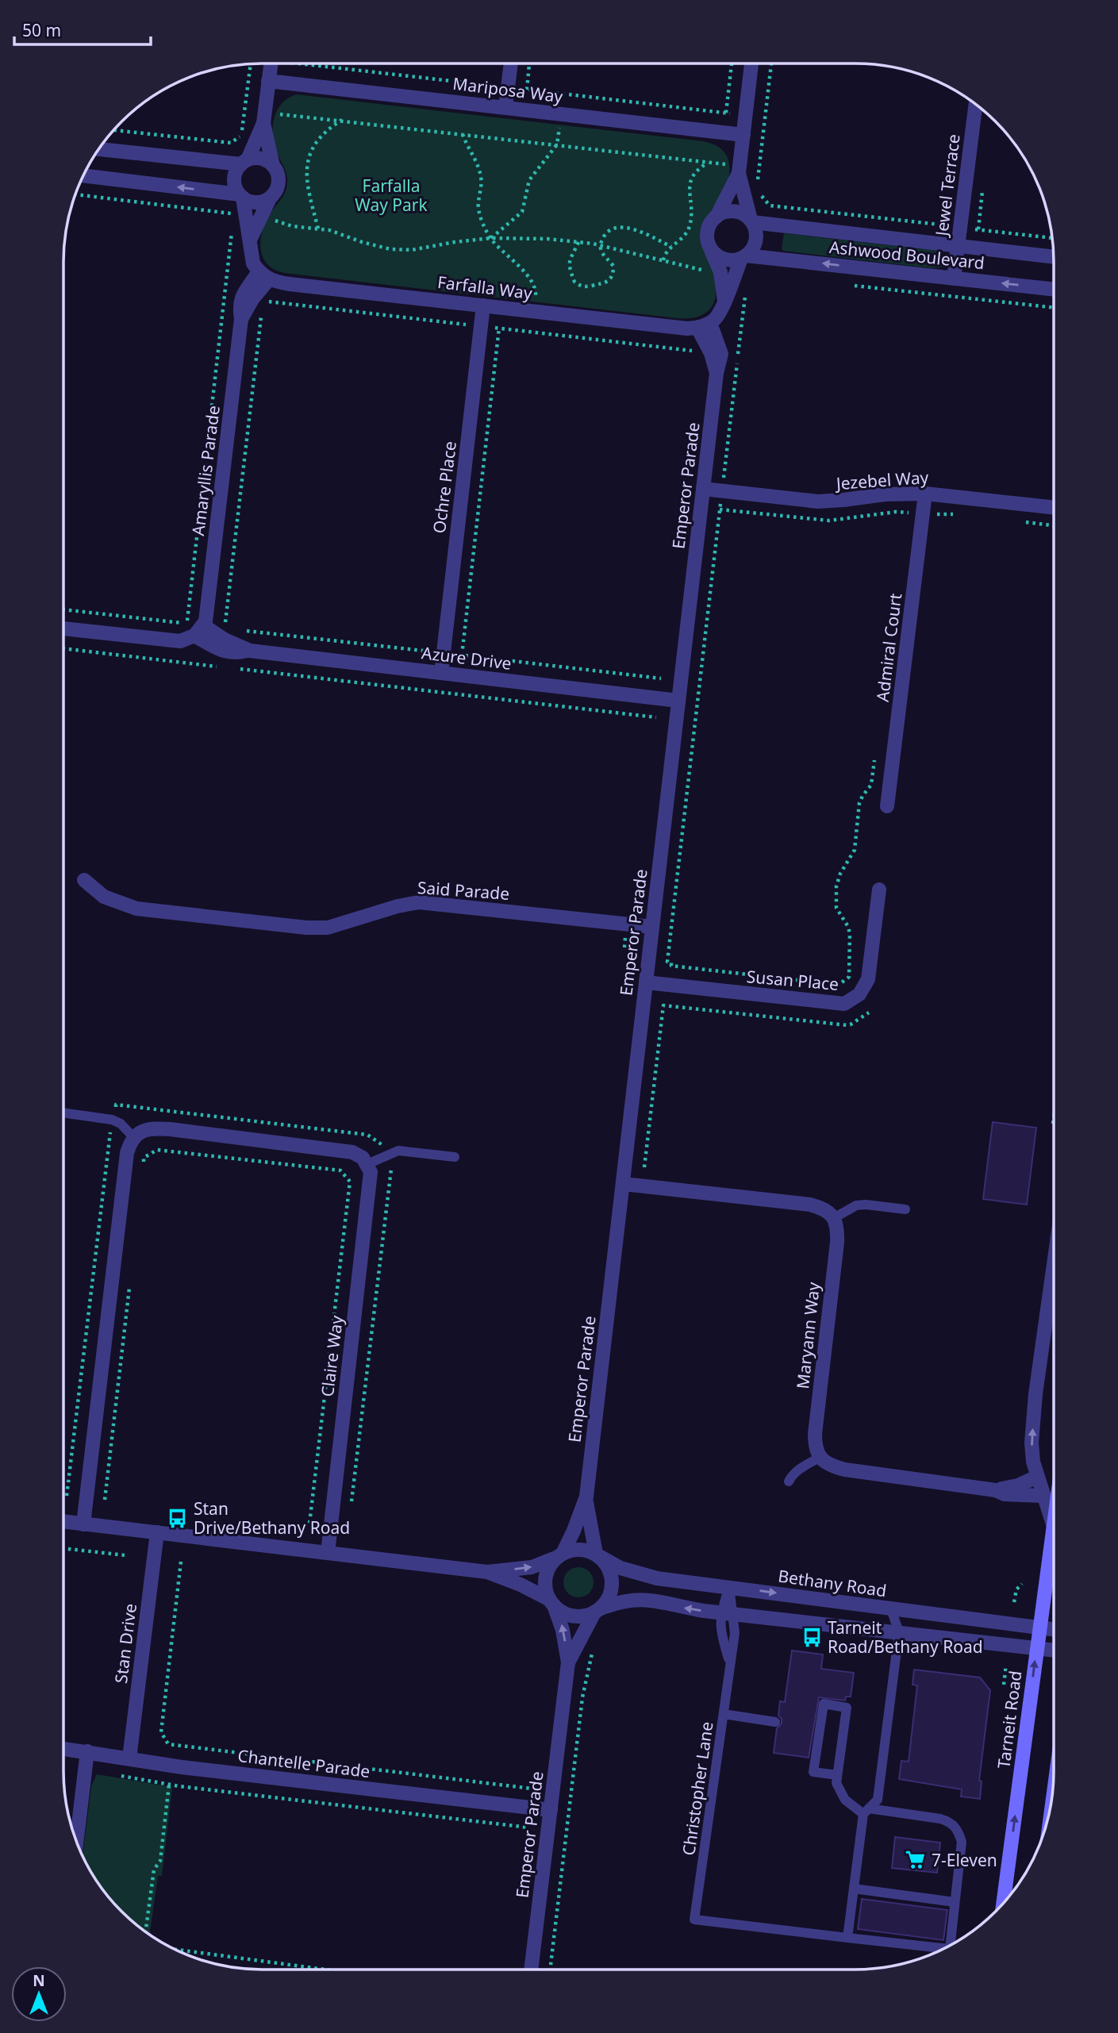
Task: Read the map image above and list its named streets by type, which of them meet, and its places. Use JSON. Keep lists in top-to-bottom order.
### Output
{
  "streets": {
    "main road": ["Tarneit Road"],
    "street": [
      "Mariposa Way",
      "Jewel Terrace",
      "Ashwood Boulevard",
      "Farfalla Way",
      "Amaryllis Parade",
      "Jezebel Way",
      "Emperor Parade",
      "Ochre Place",
      "Admiral Court",
      "Azure Drive",
      "Said Parade",
      "Susan Place",
      "Maryann Way",
      "Claire Way",
      "Bethany Road",
      "Stan Drive",
      "Chantelle Parade"
    ],
    "lane": ["Christopher Lane"]
  },
  "crossings": [
    ["Jewel Terrace", "Ashwood Boulevard"],
    ["Farfalla Way", "Amaryllis Parade"],
    ["Farfalla Way", "Emperor Parade"],
    ["Farfalla Way", "Ochre Place"],
    ["Amaryllis Parade", "Azure Drive"],
    ["Jezebel Way", "Emperor Parade"],
    ["Jezebel Way", "Admiral Court"],
    ["Emperor Parade", "Azure Drive"],
    ["Emperor Parade", "Said Parade"],
    ["Emperor Parade", "Susan Place"],
    ["Emperor Parade", "Bethany Road"],
    ["Emperor Parade", "Chantelle Parade"],
    ["Ochre Place", "Azure Drive"],
    ["Bethany Road", "Tarneit Road"],
    ["Bethany Road", "Christopher Lane"],
    ["Stan Drive", "Chantelle Parade"]
  ],
  "one_way": ["Tarneit Road"],
  "parks": ["Farfalla Way Park"],
  "places": {
    "bus stop": ["Stan Drive/Bethany Road", "Tarneit Road/Bethany Road"],
    "supermarket": ["7-Eleven"]
  },
  "scale_bar": "50 m",
  "north": "top"
}
